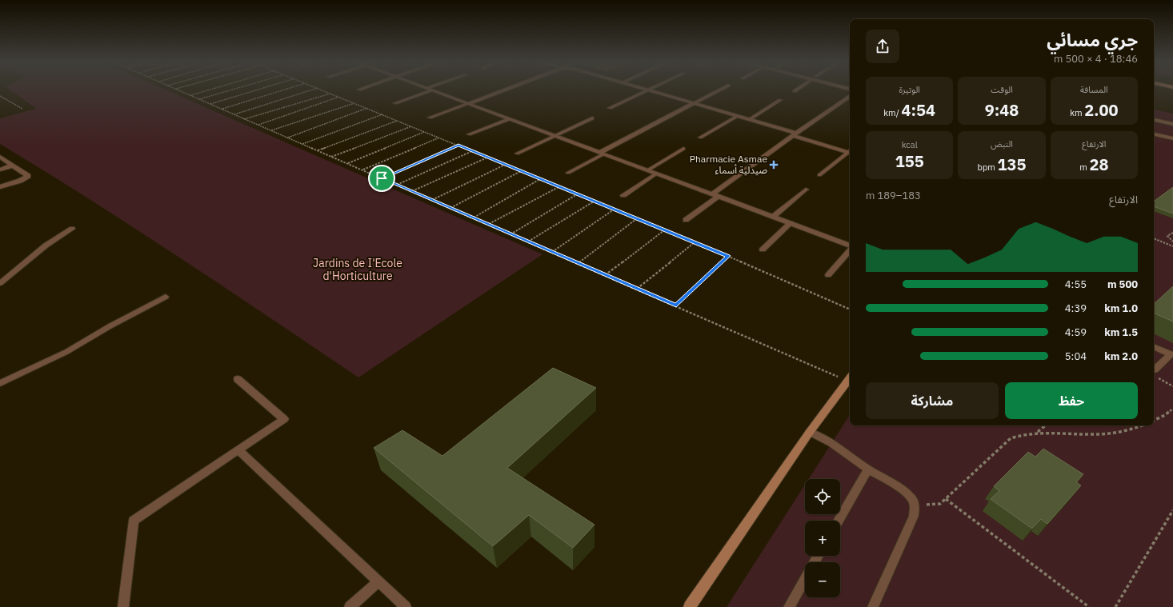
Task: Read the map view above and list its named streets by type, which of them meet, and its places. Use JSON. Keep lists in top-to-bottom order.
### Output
{
  "parks": ["Jardins de I'Ecole d'Horticulture"],
  "places": {
    "health": ["Pharmacie Asmae صيدلية أسماء"]
  },
  "page": {
    "heading": ["جري مسائي", "18:46 · 4 × 500 m"],
    "stats": [
      ["المسافة", "2.00 km"],
      ["الوقت", "9:48"],
      ["الوتيرة", "4:54 /km"],
      ["الارتفاع", "28 m"],
      ["النبض", "135 bpm"],
      ["kcal", "155"]
    ],
    "chart": ["الارتفاع", "183–189 m"],
    "list": [
      {
        "name": "500 m",
        "note": "4:55"
      },
      {
        "name": "1.0 km",
        "note": "4:39"
      },
      {
        "name": "1.5 km",
        "note": "4:59"
      },
      {
        "name": "2.0 km",
        "note": "5:04"
      }
    ],
    "buttons": ["حفظ", "مشاركة"],
    "map_buttons": ["+", "−"]
  }
}
